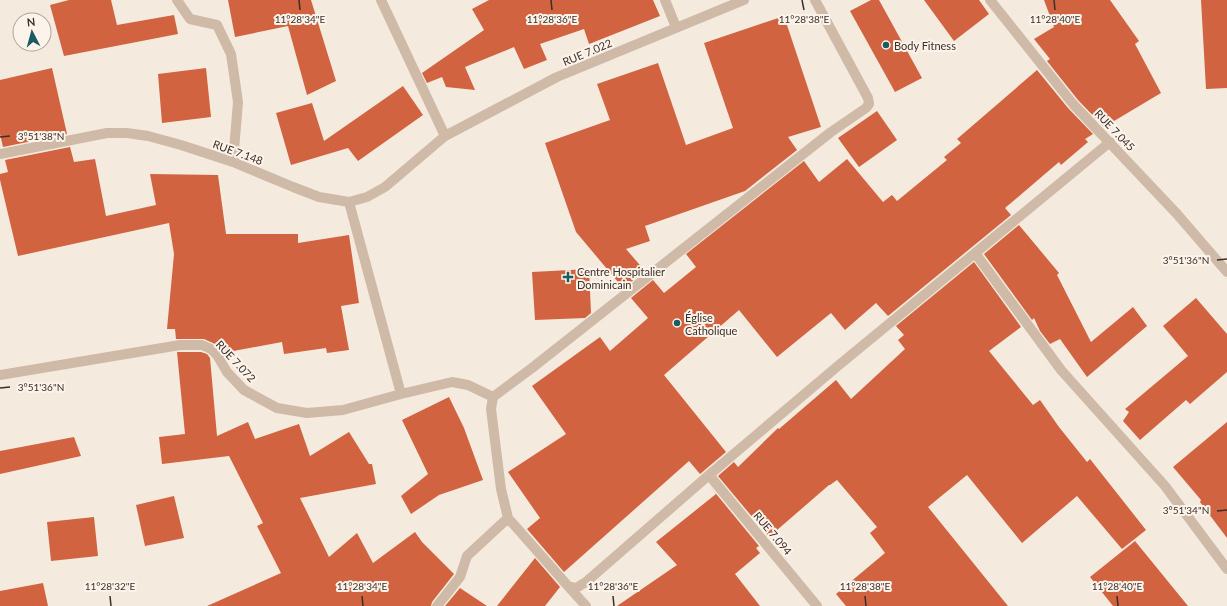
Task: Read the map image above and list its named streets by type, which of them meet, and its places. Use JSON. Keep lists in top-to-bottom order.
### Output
{
  "streets": {
    "street": [
      "RUE 7.022",
      "RUE 7.045",
      "RUE 7.148",
      "RUE 7.072",
      "RUE 7.094"
    ]
  },
  "crossings": [
    ["RUE 7.022", "RUE 7.148"]
  ],
  "places": {
    "other": ["Body Fitness", "Église Catholique"],
    "health": ["Centre Hospitalier Dominicain"]
  },
  "north": "top",
  "coordinates": [
    "11°28'34\"E",
    "11°28'36\"E",
    "11°28'38\"E",
    "11°28'40\"E",
    "3°51'38\"N",
    "3°51'36\"N",
    "3°51'34\"N",
    "11°28'32\"E"
  ]
}
